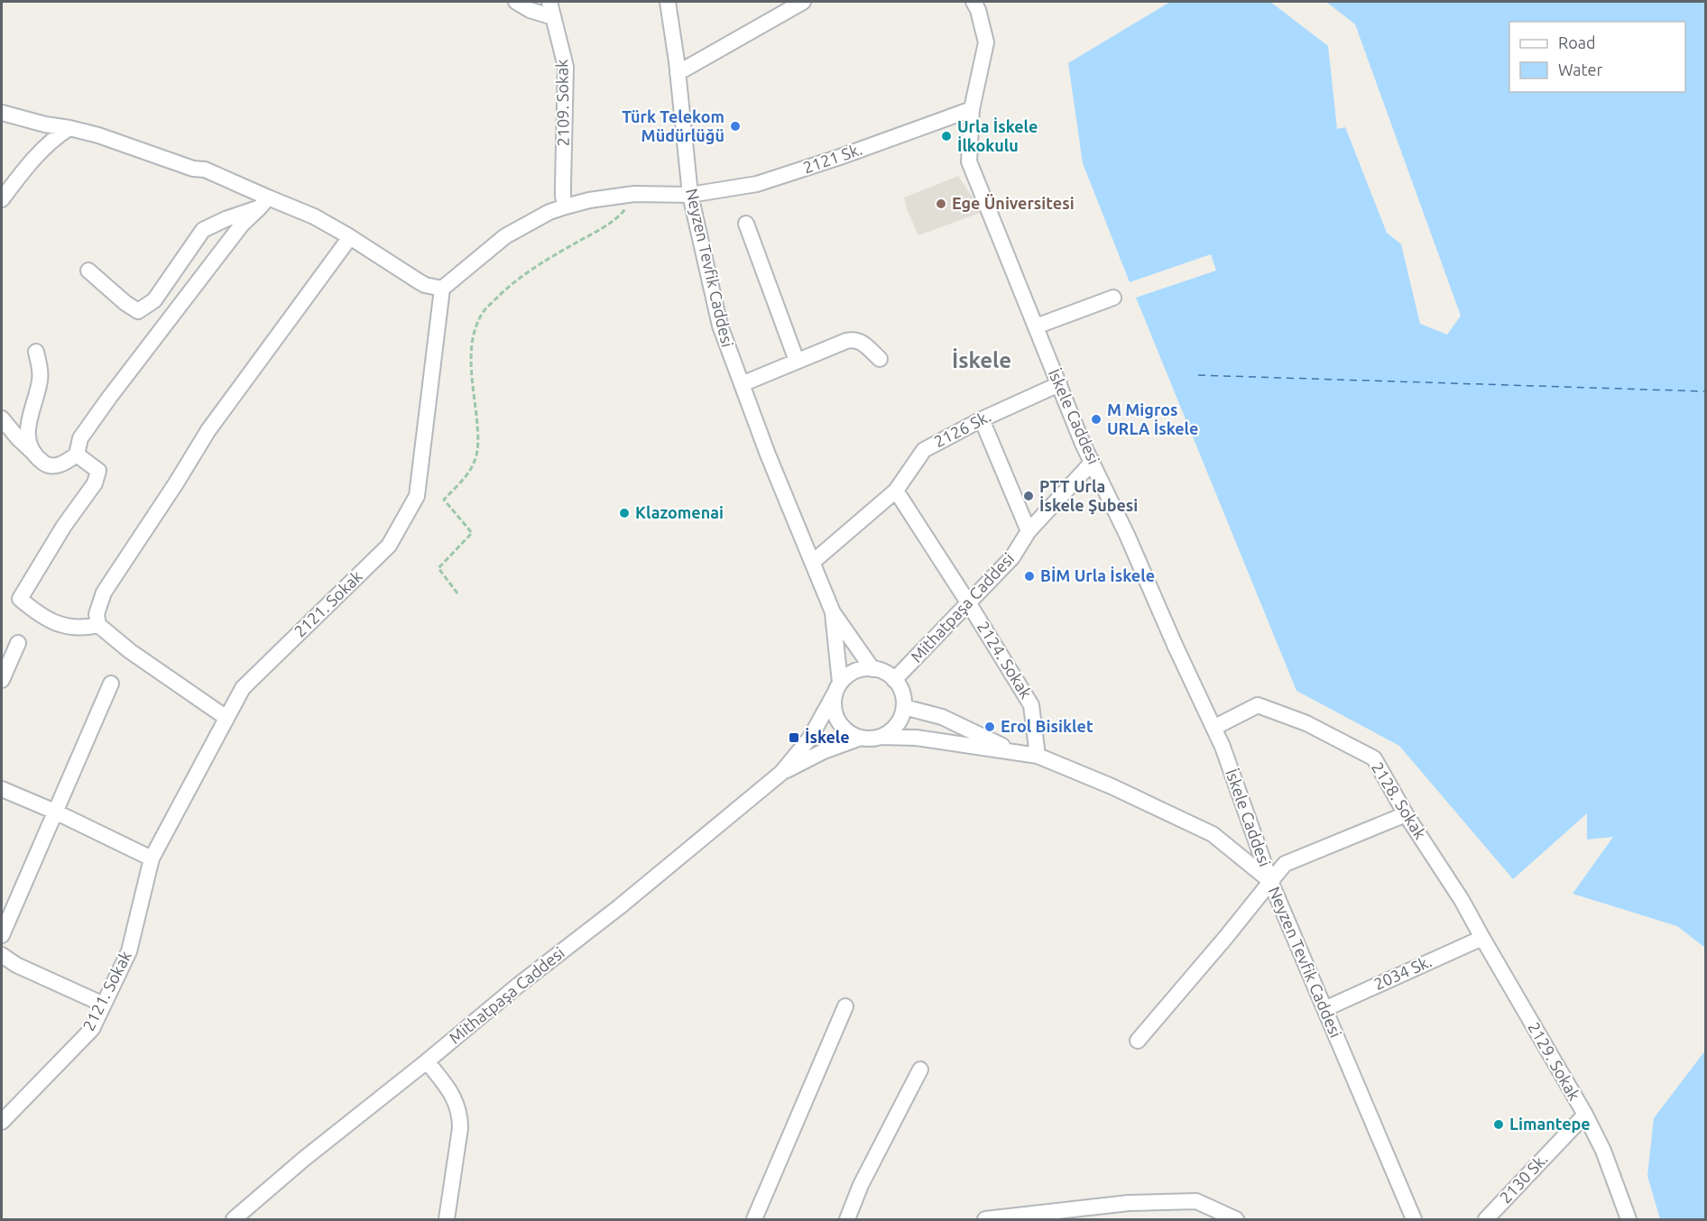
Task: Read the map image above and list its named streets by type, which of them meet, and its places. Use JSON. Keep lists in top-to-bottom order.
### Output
{
  "streets": {
    "street": [
      "2109. Sokak",
      "2121 Sk.",
      "Neyzen Tevfik Caddesi",
      "İskele Caddesi",
      "2126 Sk.",
      "2121. Sokak",
      "Mithatpaşa Caddesi",
      "2124. Sokak",
      "2128. Sokak",
      "2034 Sk.",
      "2129. Sokak",
      "2130 Sk."
    ]
  },
  "crossings": [
    ["2121 Sk.", "Neyzen Tevfik Caddesi"],
    ["2121 Sk.", "İskele Caddesi"],
    ["Neyzen Tevfik Caddesi", "İskele Caddesi"],
    ["Neyzen Tevfik Caddesi", "2126 Sk."],
    ["Neyzen Tevfik Caddesi", "Mithatpaşa Caddesi"],
    ["Neyzen Tevfik Caddesi", "2124. Sokak"],
    ["Neyzen Tevfik Caddesi", "2034 Sk."],
    ["İskele Caddesi", "2126 Sk."],
    ["İskele Caddesi", "Mithatpaşa Caddesi"],
    ["İskele Caddesi", "2128. Sokak"],
    ["2126 Sk.", "2124. Sokak"],
    ["Mithatpaşa Caddesi", "2124. Sokak"],
    ["2128. Sokak", "2034 Sk."],
    ["2128. Sokak", "2129. Sokak"],
    ["2034 Sk.", "2129. Sokak"],
    ["2129. Sokak", "2130 Sk."]
  ],
  "districts": ["İskele"],
  "places": {
    "other": [
      "Türk Telekom Müdürlüğü",
      "Urla İskele İlkokulu",
      "Ege Üniversitesi",
      "M Migros URLA İskele",
      "PTT Urla İskele Şubesi",
      "Klazomenai",
      "BİM Urla İskele",
      "Erol Bisiklet",
      "Limantepe"
    ],
    "transit": ["İskele"]
  },
  "legend": ["Road", "Water"]
}
